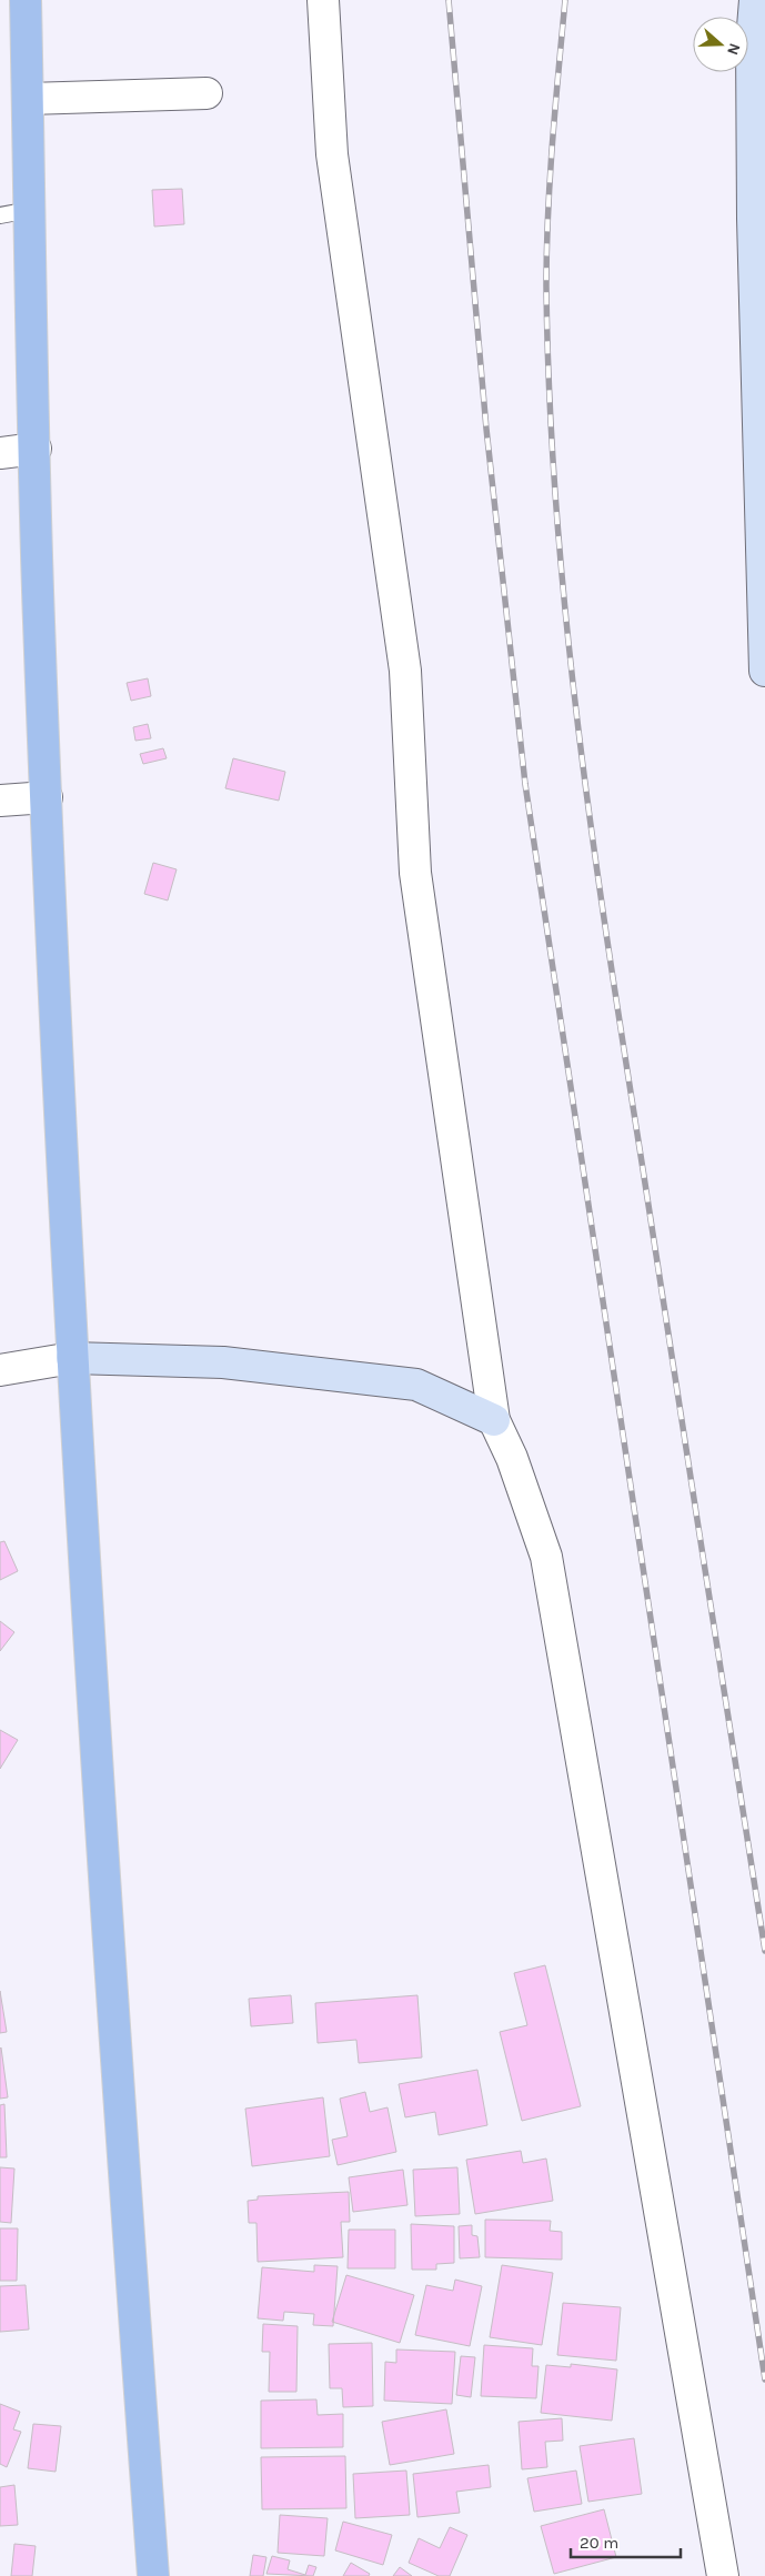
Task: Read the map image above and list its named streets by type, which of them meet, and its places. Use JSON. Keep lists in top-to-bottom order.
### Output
{
  "scale_bar": "20 m",
  "north": "right"
}
